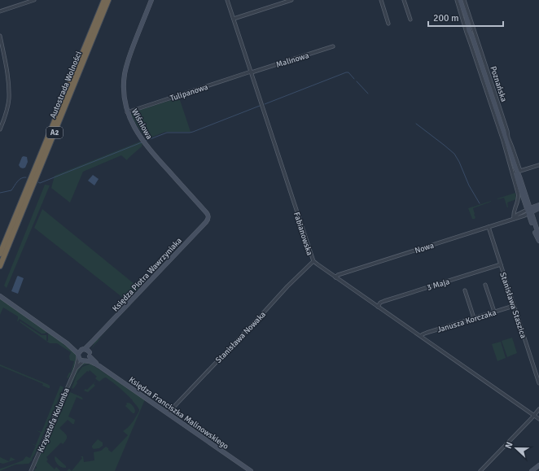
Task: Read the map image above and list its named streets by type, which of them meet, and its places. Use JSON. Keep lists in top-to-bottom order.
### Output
{
  "streets": {
    "highway": ["Autostrada Wolności", "A2"],
    "street": [
      "Malinowa",
      "Poznańska",
      "Tulipanowa",
      "Wiśniowa",
      "Fabianowska",
      "Nowa",
      "Księdza Piotra Wawrzyniaka",
      "3 Maja",
      "Stanisława Staszica",
      "Janusza Korczaka",
      "Stanisława Nowaka",
      "Księdza Franciszka Malinowskiego",
      "Krzysztofa Kolumba"
    ]
  },
  "crossings": [
    ["Malinowa", "Tulipanowa"],
    ["Malinowa", "Fabianowska"],
    ["Poznańska", "Nowa"],
    ["Tulipanowa", "Wiśniowa"],
    ["Tulipanowa", "Fabianowska"],
    ["Wiśniowa", "Księdza Piotra Wawrzyniaka"],
    ["Fabianowska", "Nowa"],
    ["Fabianowska", "3 Maja"],
    ["Fabianowska", "Janusza Korczaka"],
    ["Fabianowska", "Stanisława Nowaka"],
    ["Nowa", "Stanisława Staszica"],
    ["Księdza Piotra Wawrzyniaka", "Księdza Franciszka Malinowskiego"],
    ["Księdza Piotra Wawrzyniaka", "Krzysztofa Kolumba"],
    ["3 Maja", "Stanisława Staszica"],
    ["Stanisława Staszica", "Janusza Korczaka"],
    ["Stanisława Nowaka", "Księdza Franciszka Malinowskiego"],
    ["Księdza Franciszka Malinowskiego", "Krzysztofa Kolumba"]
  ],
  "scale_bar": "200 m",
  "north": "left"
}
